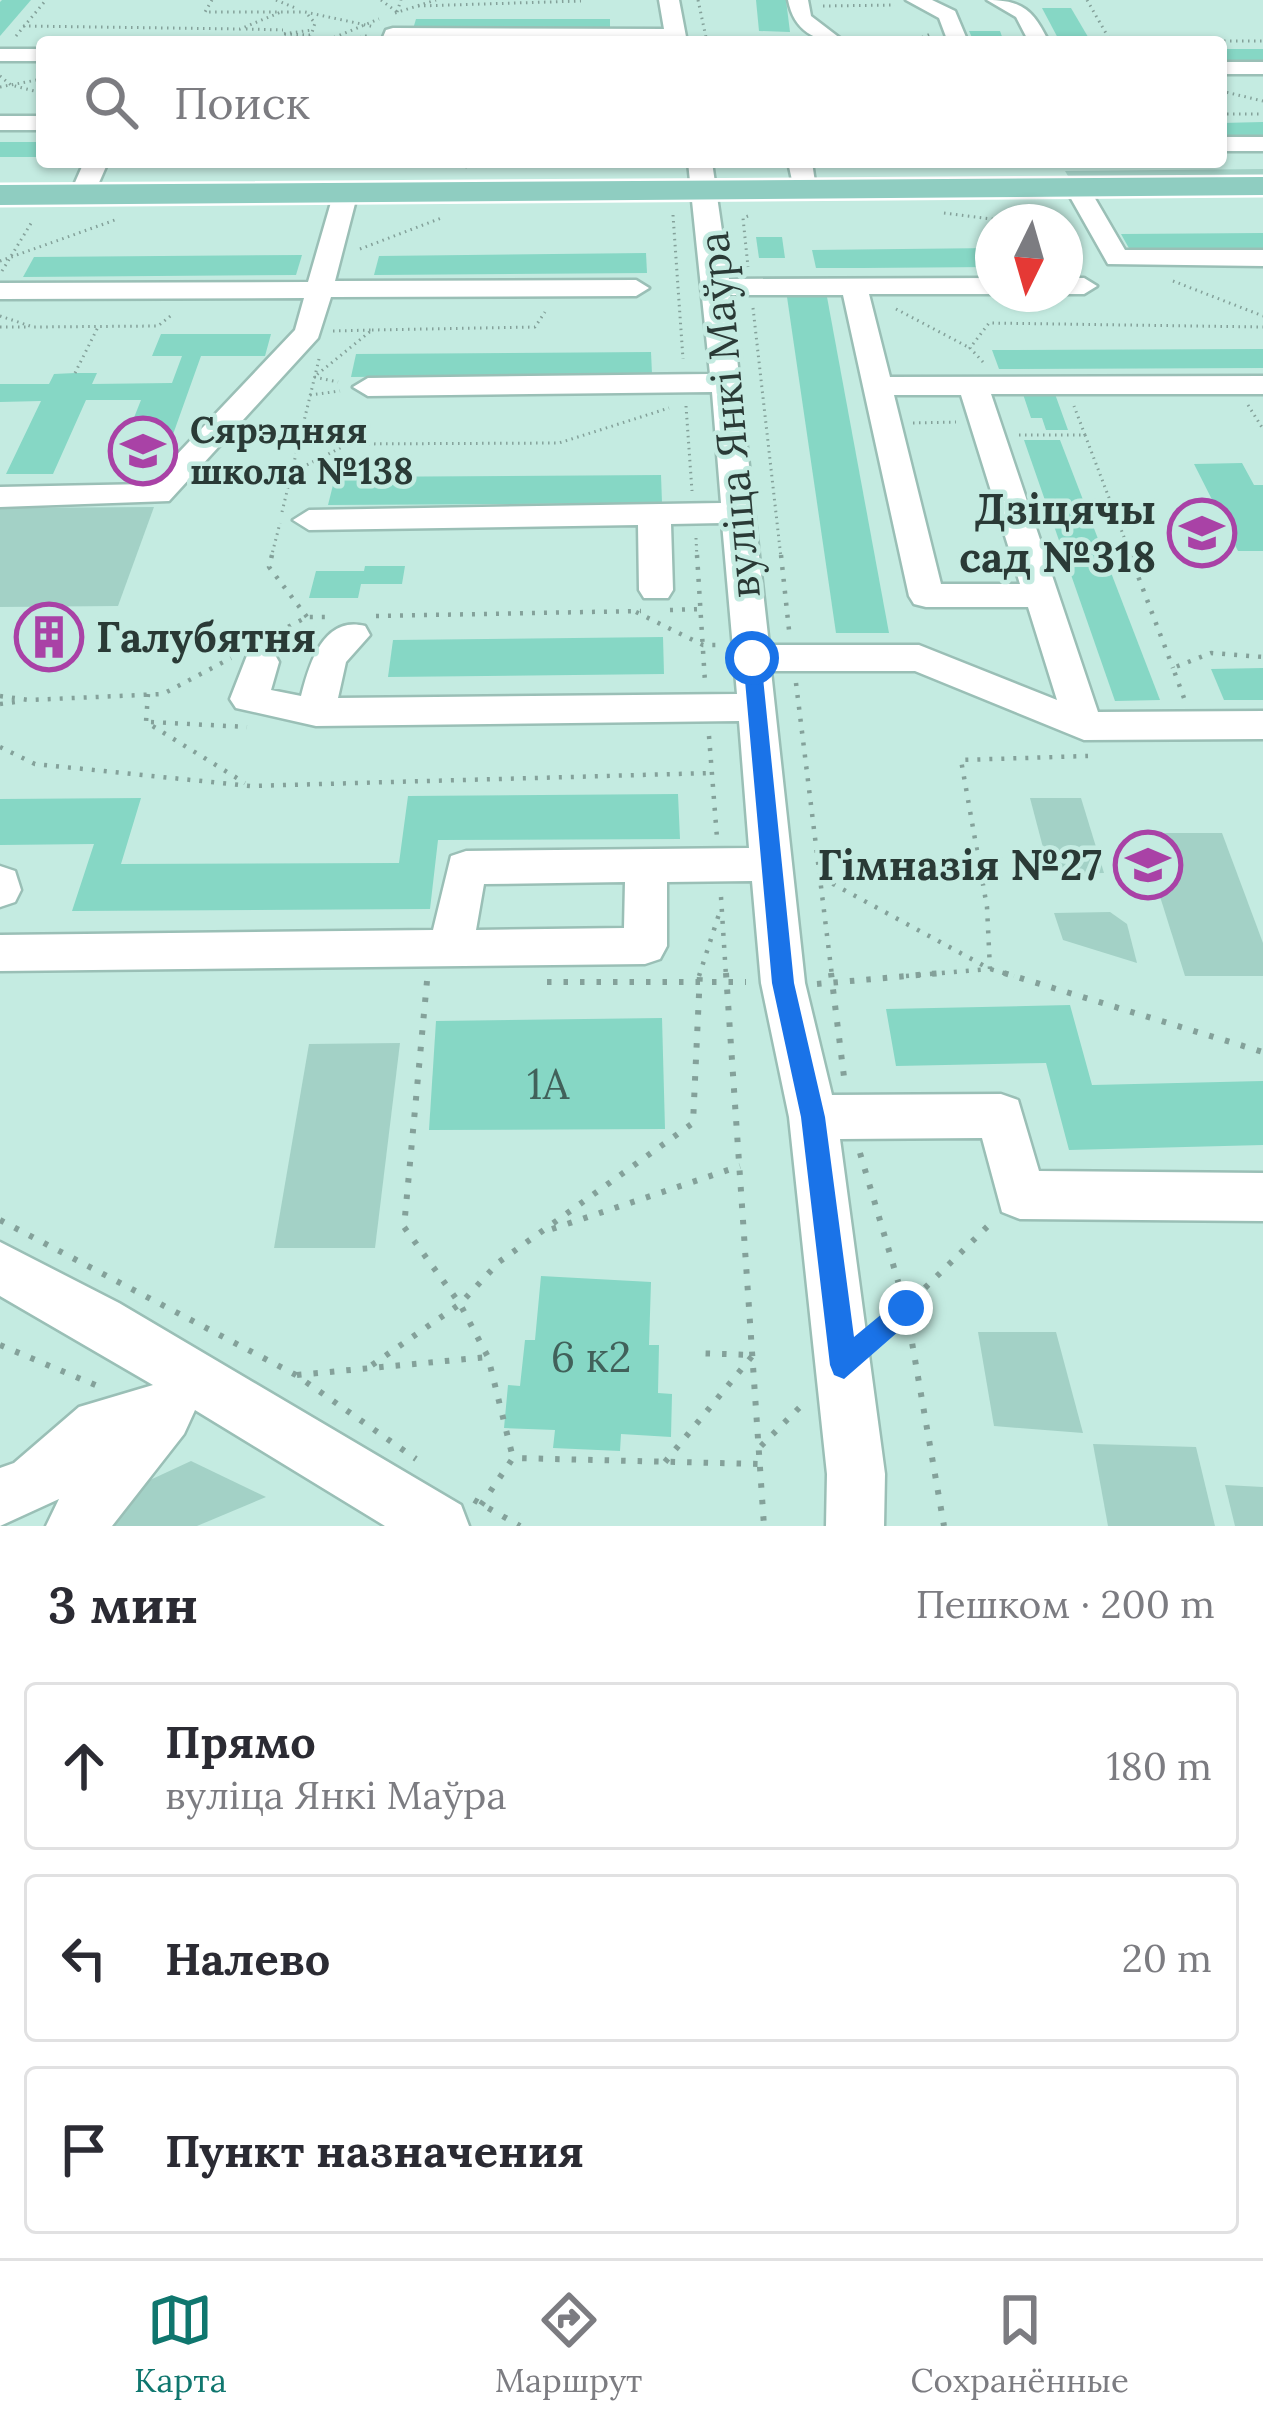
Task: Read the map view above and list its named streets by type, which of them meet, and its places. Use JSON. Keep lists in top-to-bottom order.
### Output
{
  "streets": {
    "street": ["вуліца Янкі Маўра"]
  },
  "places": {
    "school or university": ["Сярэдняя школа №138", "Дзіцячы сад №318", "Гімназія №27"],
    "building": ["Галубятня"]
  },
  "house_numbers": ["1А", "6 к2"],
  "north": "bottom",
  "page": {
    "search": "Поиск",
    "heading": ["3 мин", "Пешком · 200 m"],
    "list": [
      ["Прямо", "вуліца Янкі Маўра", "180 m"],
      ["Налево", "20 m"],
      "Пункт назначения"
    ],
    "nav": ["Карта", "Маршрут", "Сохранённые"]
  }
}
